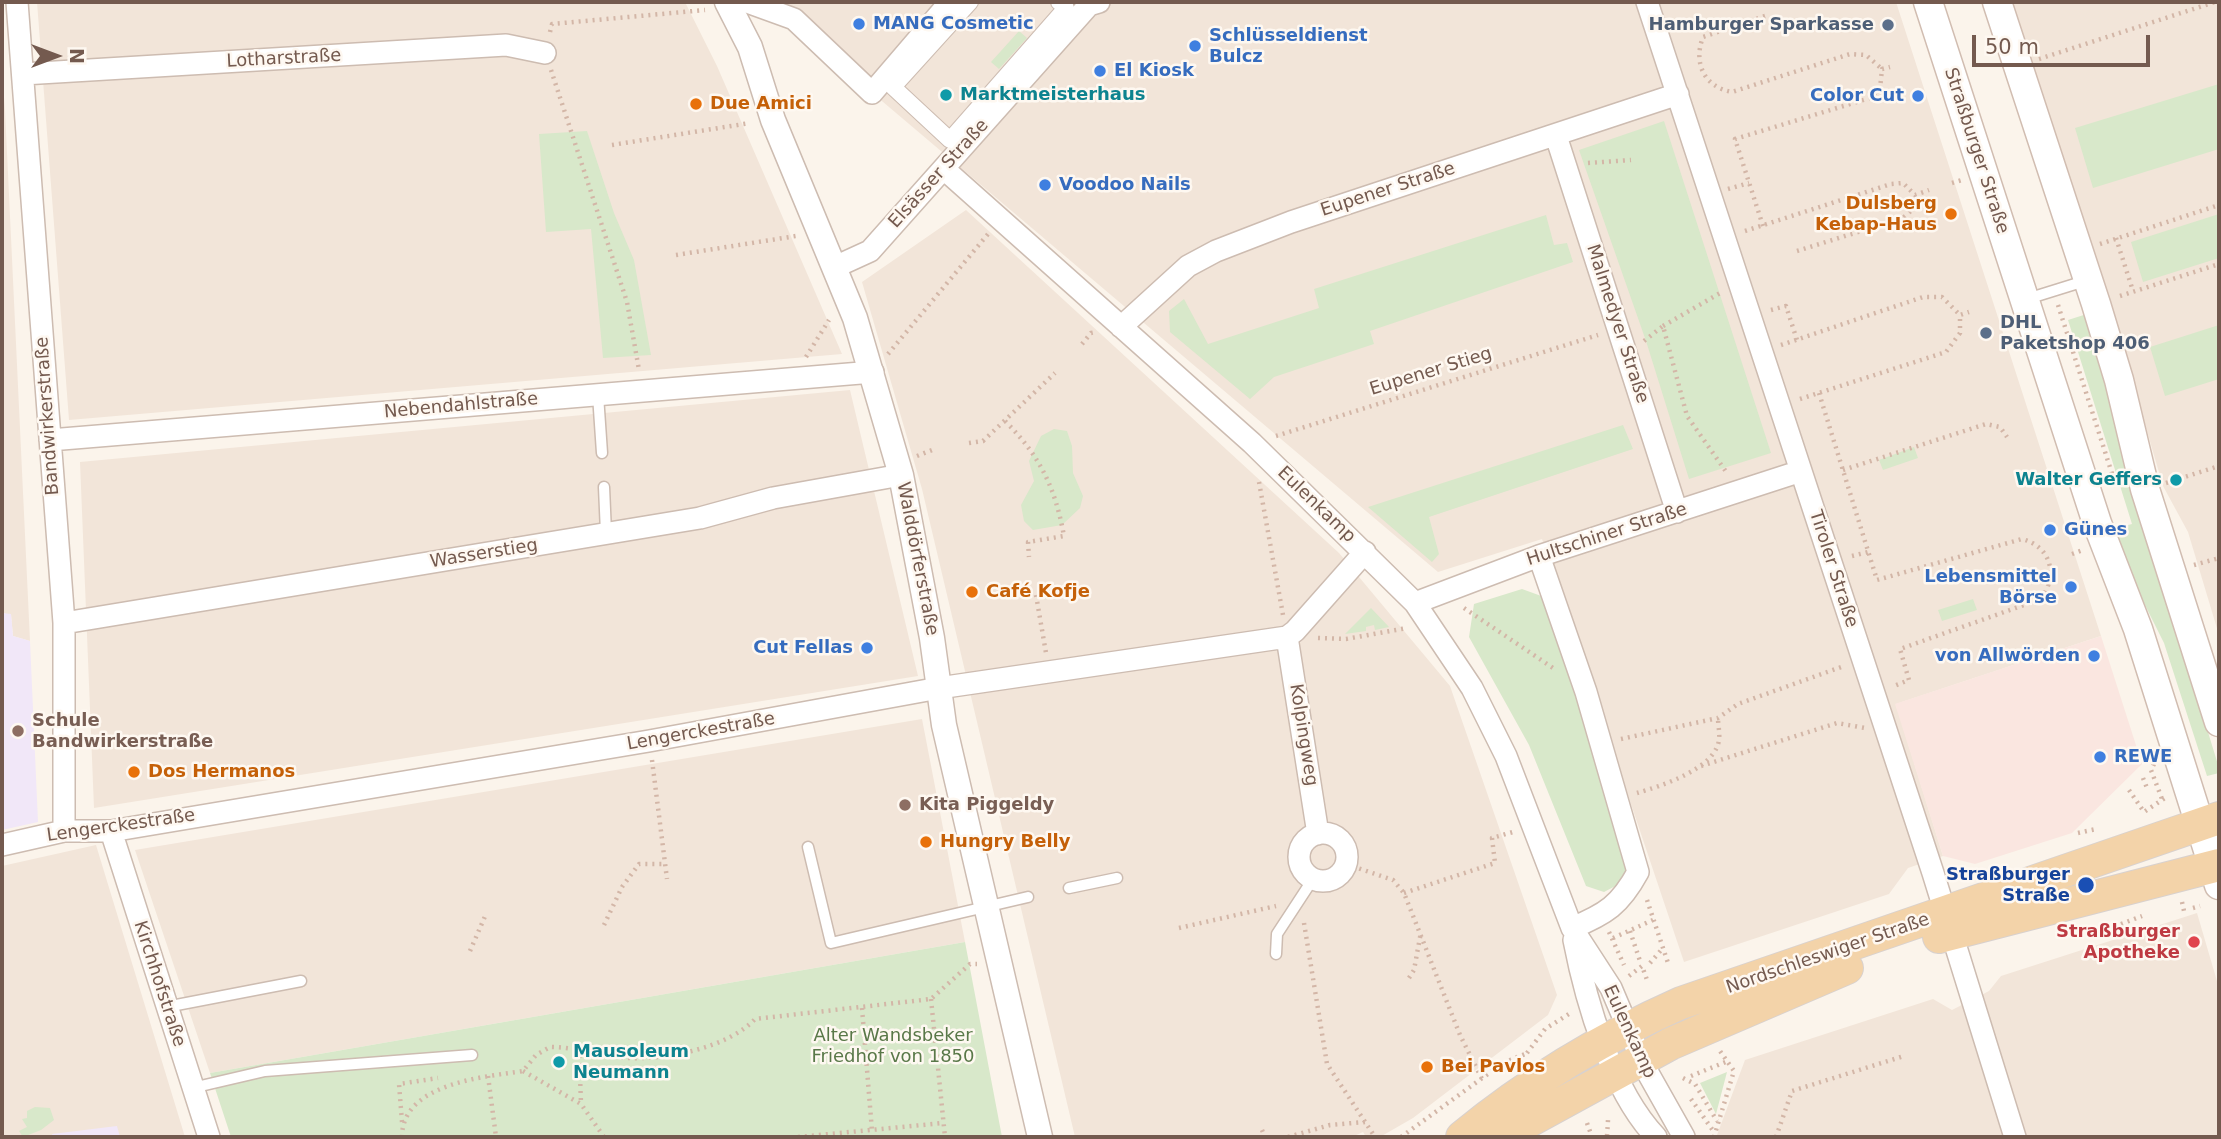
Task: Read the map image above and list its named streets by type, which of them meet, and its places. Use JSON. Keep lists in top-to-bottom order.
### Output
{
  "streets": {
    "main road": ["Straßburger Straße", "Nordschleswiger Straße"],
    "street": [
      "Lotharstraße",
      "Elsässer Straße",
      "Eupener Straße",
      "Malmedyer Straße",
      "Nebendahlstraße",
      "Bandwirkerstraße",
      "Eulenkamp",
      "Hultschiner Straße",
      "Wasserstieg",
      "Walddörferstraße",
      "Tiroler Straße",
      "Lengerckestraße",
      "Kolpingweg",
      "Kirchhofstraße"
    ],
    "path": ["Eupener Stieg"]
  },
  "crossings": [
    ["Lotharstraße", "Bandwirkerstraße"],
    ["Straßburger Straße", "Nordschleswiger Straße"],
    ["Elsässer Straße", "Eulenkamp"],
    ["Elsässer Straße", "Walddörferstraße"],
    ["Eupener Straße", "Malmedyer Straße"],
    ["Eupener Straße", "Eulenkamp"],
    ["Eupener Straße", "Tiroler Straße"],
    ["Malmedyer Straße", "Eupener Stieg"],
    ["Malmedyer Straße", "Hultschiner Straße"],
    ["Eupener Stieg", "Eulenkamp"],
    ["Nebendahlstraße", "Bandwirkerstraße"],
    ["Nebendahlstraße", "Walddörferstraße"],
    ["Bandwirkerstraße", "Wasserstieg"],
    ["Bandwirkerstraße", "Lengerckestraße"],
    ["Eulenkamp", "Hultschiner Straße"],
    ["Eulenkamp", "Nordschleswiger Straße"],
    ["Hultschiner Straße", "Tiroler Straße"],
    ["Wasserstieg", "Walddörferstraße"],
    ["Walddörferstraße", "Lengerckestraße"],
    ["Tiroler Straße", "Nordschleswiger Straße"],
    ["Lengerckestraße", "Kolpingweg"],
    ["Lengerckestraße", "Kirchhofstraße"]
  ],
  "parks": ["Alter Wandsbeker Friedhof von 1850"],
  "places": [
    "MANG Cosmetic",
    "Hamburger Sparkasse",
    "Schlüsseldienst Bulcz",
    "El Kiosk",
    "Marktmeisterhaus",
    "Color Cut",
    "Due Amici",
    "Voodoo Nails",
    "Dulsberg Kebap-Haus",
    "DHL Paketshop 406",
    "Walter Geffers",
    "Günes",
    "Lebensmittel Börse",
    "Café Kofje",
    "Cut Fellas",
    "von Allwörden",
    "Schule Bandwirkerstraße",
    "REWE",
    "Dos Hermanos",
    "Kita Piggeldy",
    "Hungry Belly",
    "Straßburger Straße",
    "Straßburger Apotheke",
    "Mausoleum Neumann",
    "Bei Pavlos"
  ],
  "scale_bar": "50 m",
  "north": "right"
}
